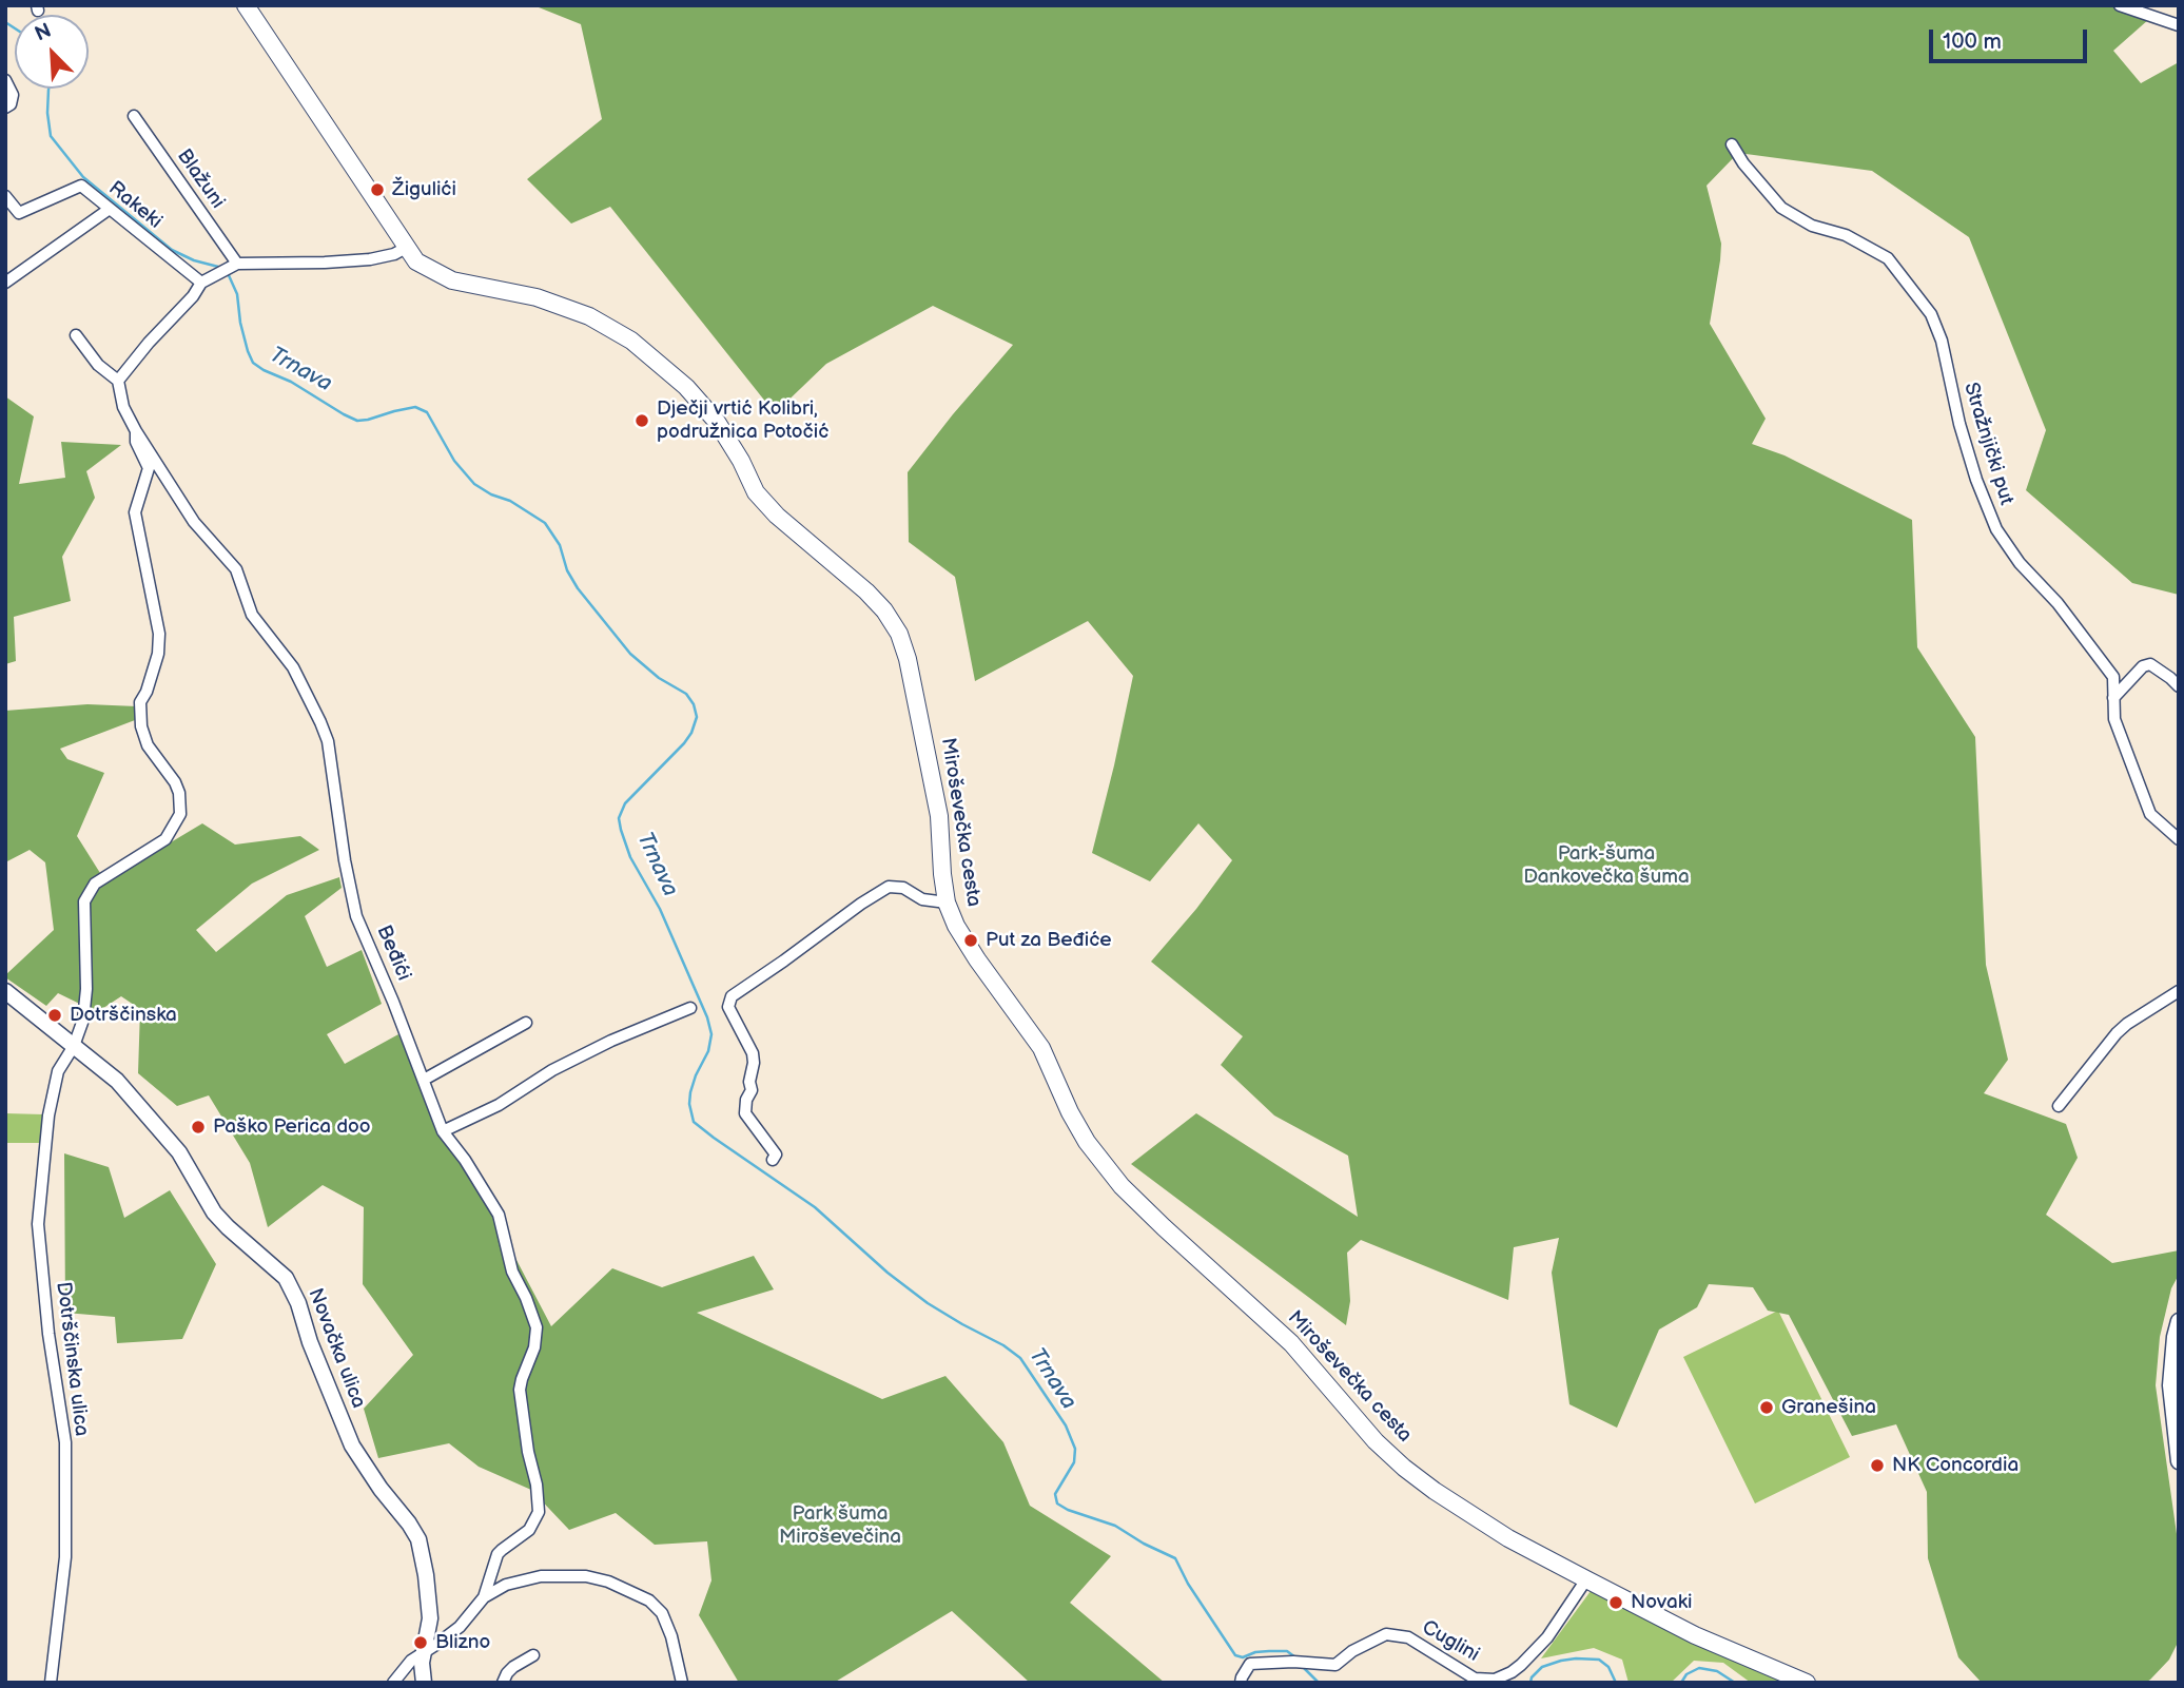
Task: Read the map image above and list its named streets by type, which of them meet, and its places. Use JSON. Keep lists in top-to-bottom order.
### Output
{
  "streets": {
    "main road": ["Miroševečka cesta"],
    "street": [
      "Blažuni",
      "Rakeki",
      "Stražnjički put",
      "Beđići",
      "Novačka ulica",
      "Dotrščinska ulica",
      "Cuglini"
    ]
  },
  "crossings": [
    ["Miroševečka cesta", "Cuglini"],
    ["Beđići", "Dotrščinska ulica"],
    ["Novačka ulica", "Dotrščinska ulica"]
  ],
  "water": ["Trnava"],
  "parks": ["Park-šuma Dankovečka šuma", "Park šuma Miroševečina"],
  "places": [
    "Žigulići",
    "Dječji vrtić Kolibri, podružnica Potočić",
    "Put za Beđiće",
    "Dotrščinska",
    "Paško Perica doo",
    "Granešina",
    "NK Concordia",
    "Novaki",
    "Blizno"
  ],
  "scale_bar": "100 m",
  "north": "top left"
}
